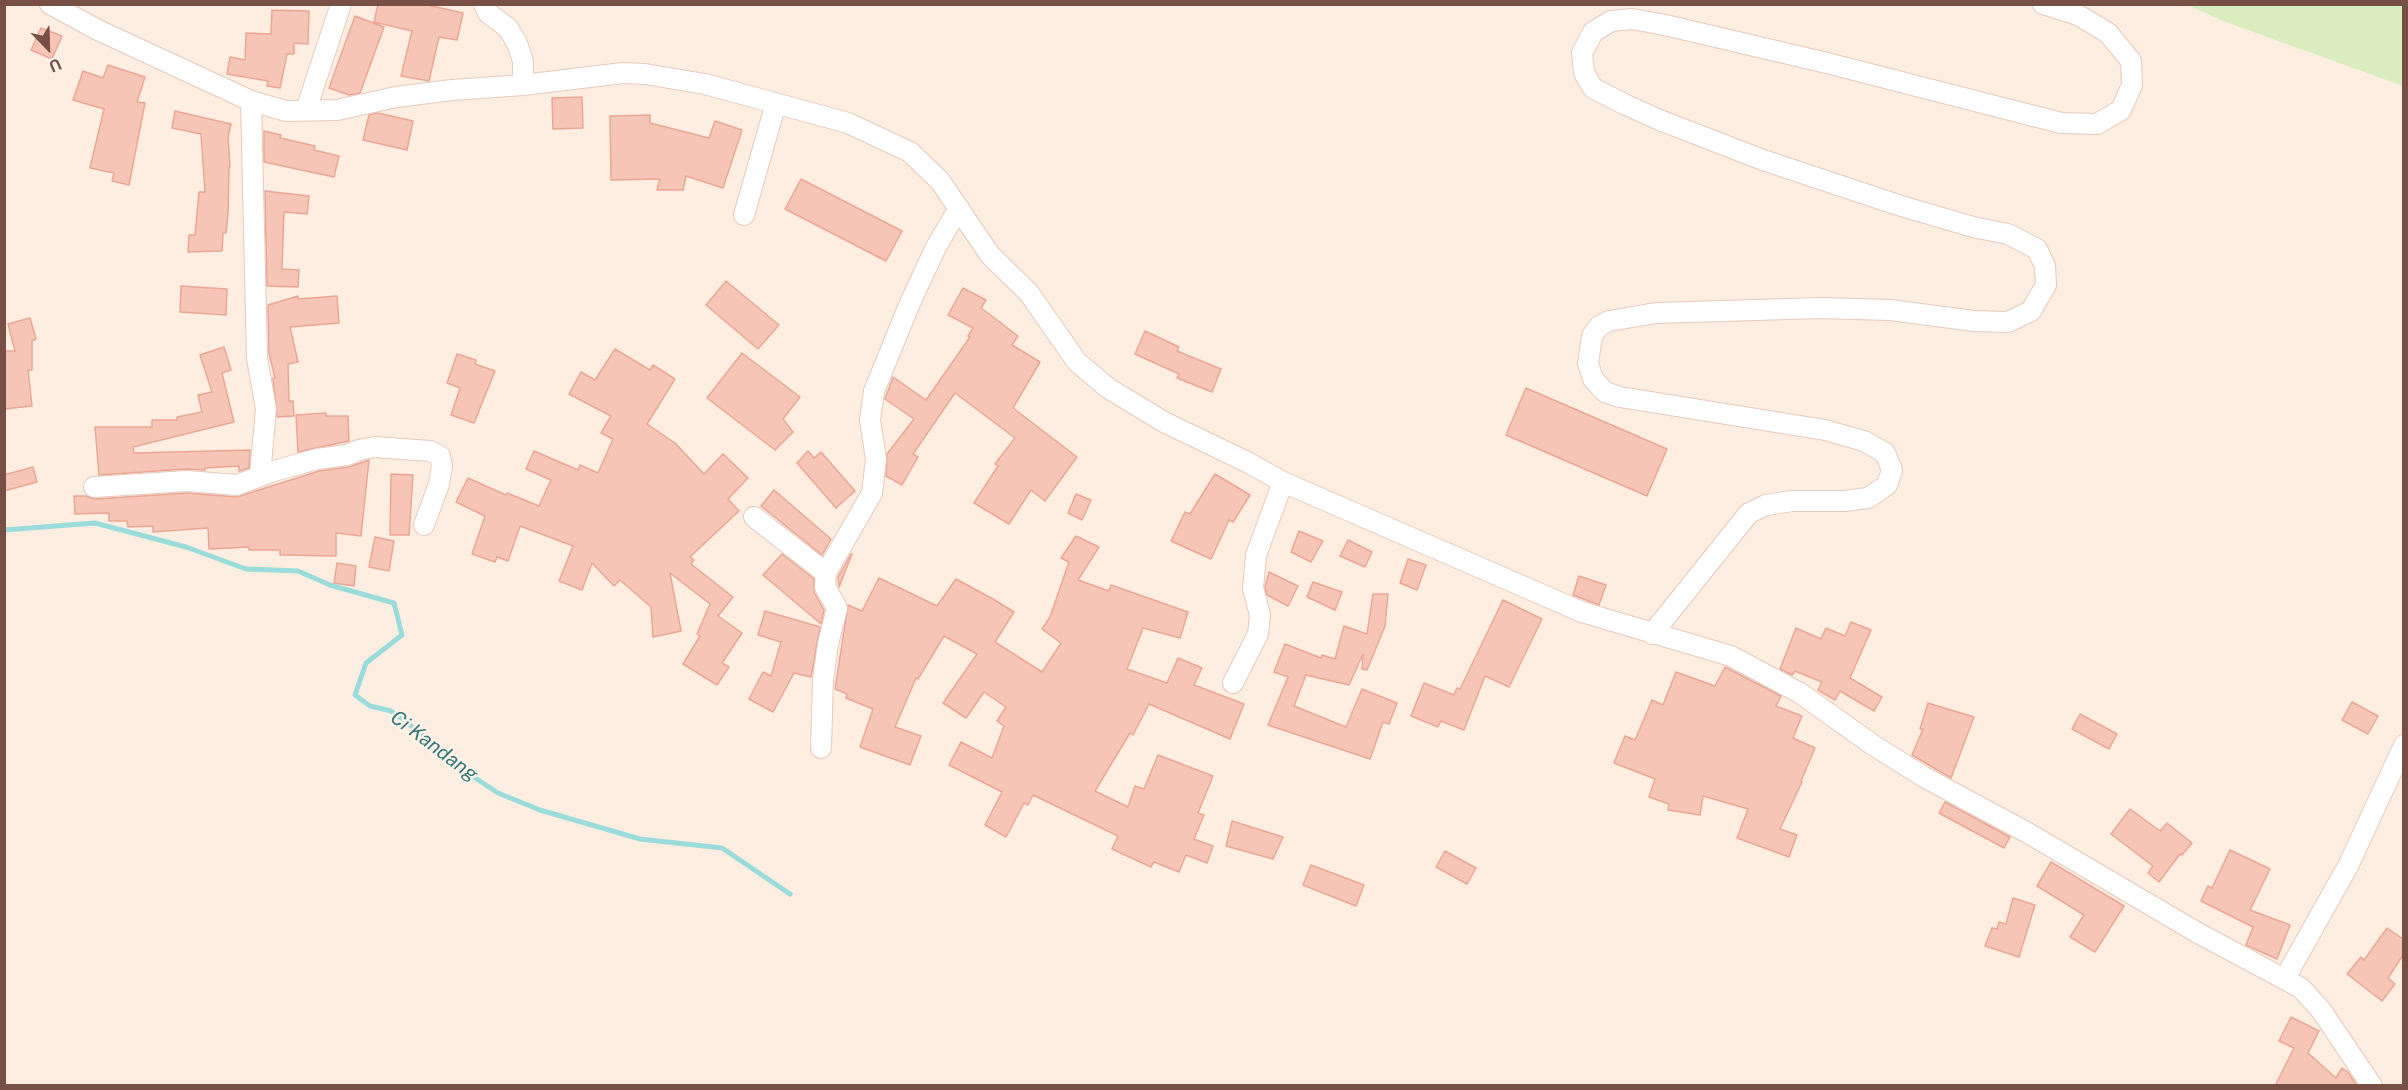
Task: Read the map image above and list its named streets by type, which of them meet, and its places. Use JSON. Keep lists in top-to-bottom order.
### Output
{
  "water": ["Ci Kandang"],
  "north": "bottom right"
}
